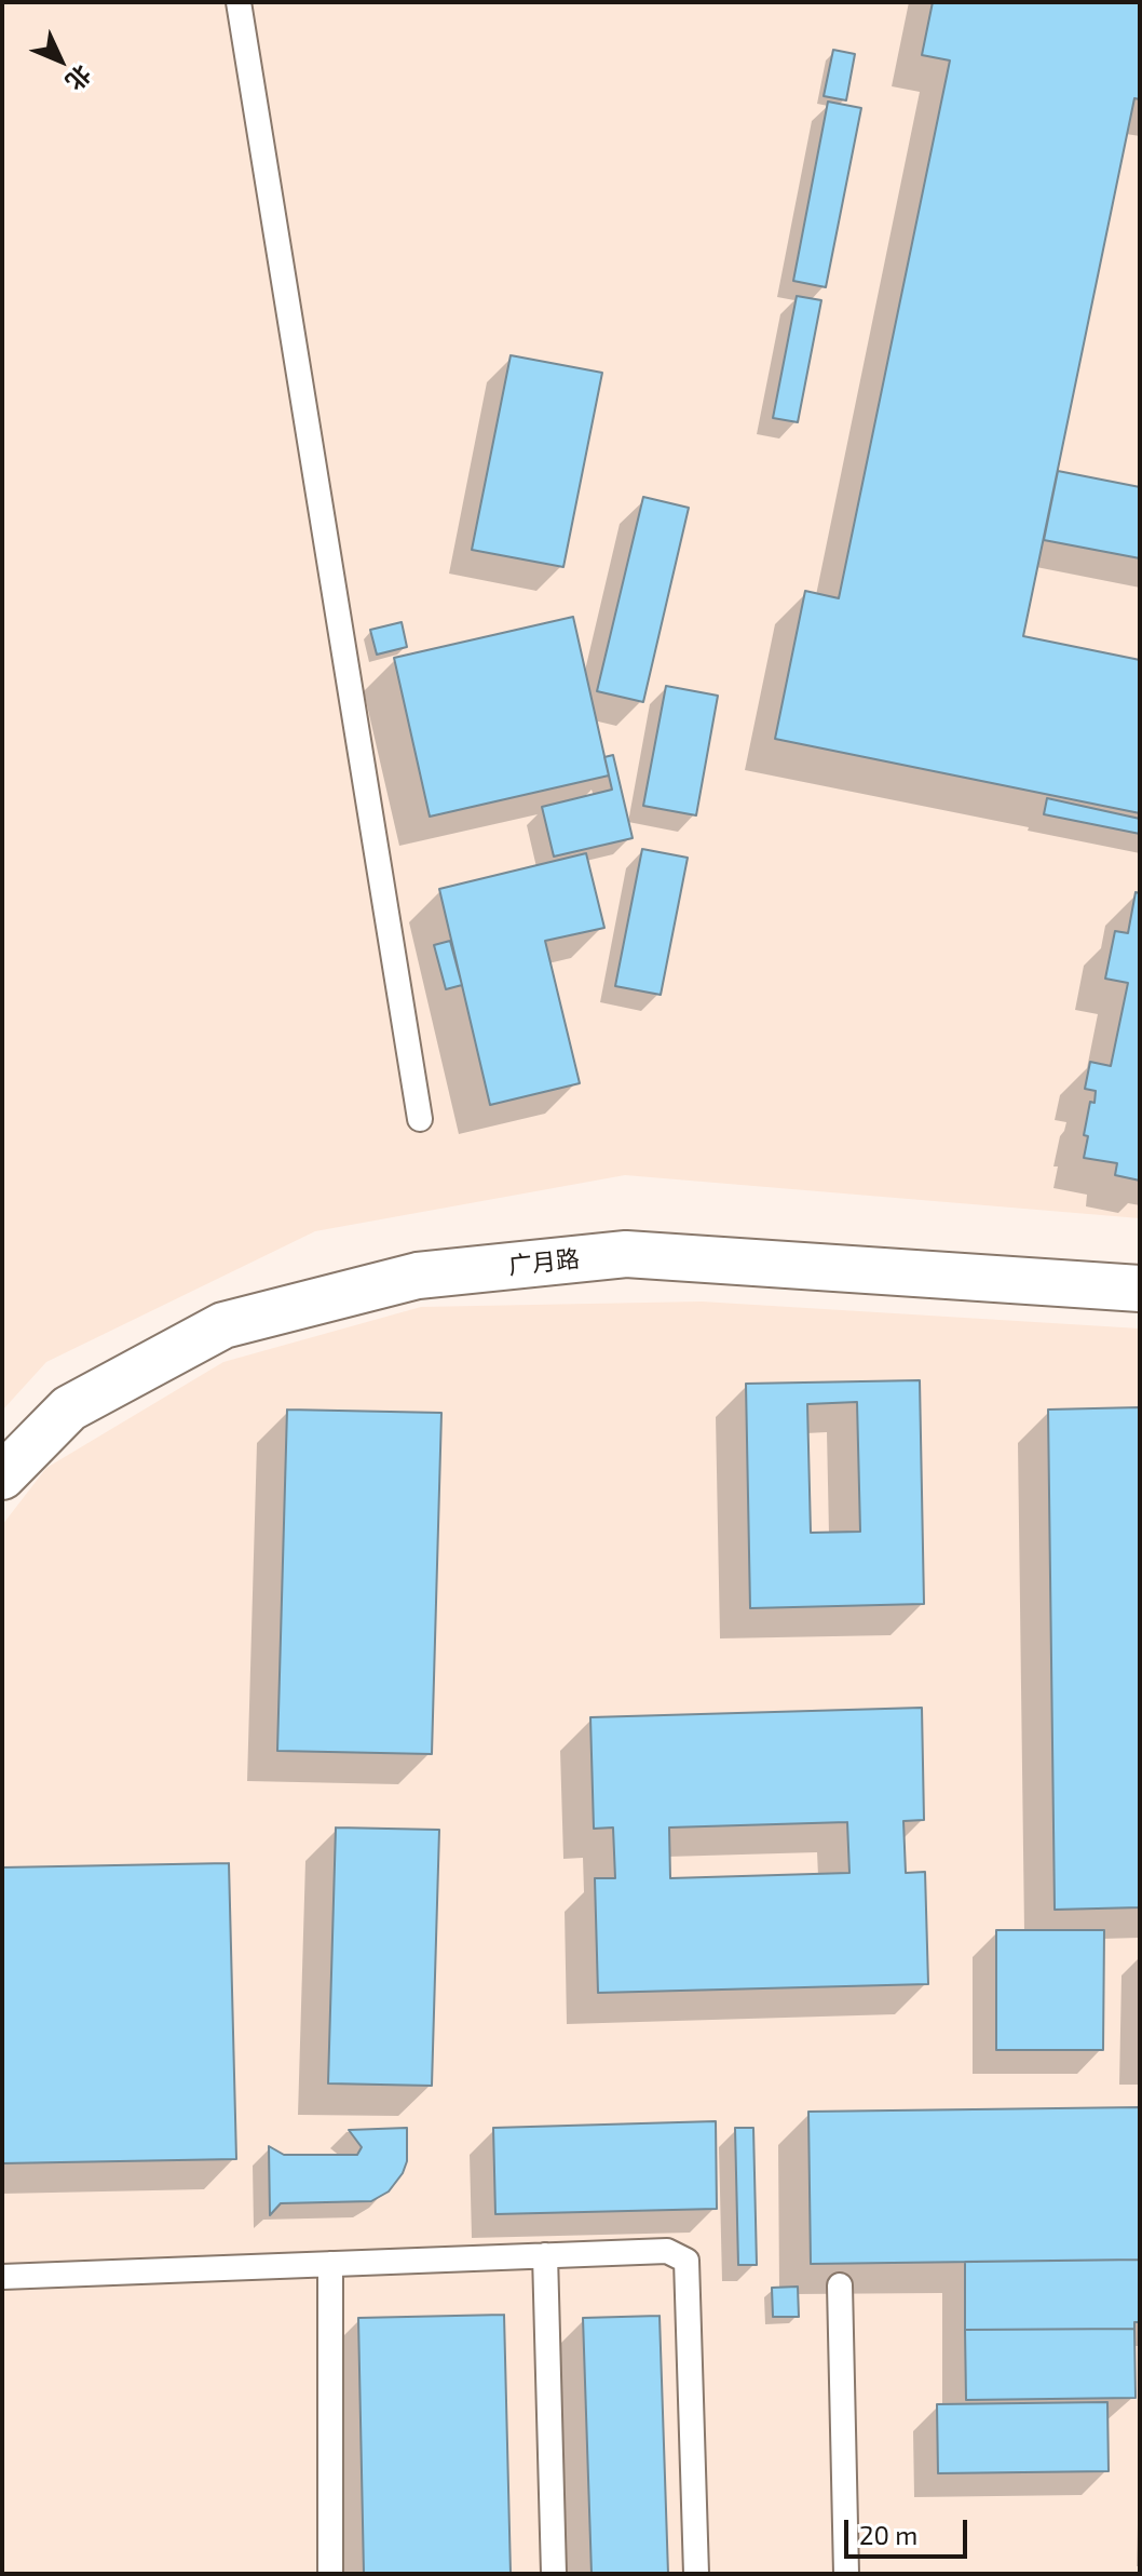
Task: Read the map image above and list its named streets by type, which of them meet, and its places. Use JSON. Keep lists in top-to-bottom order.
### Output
{
  "streets": {
    "street": ["广月路"]
  },
  "scale_bar": "20 m",
  "north": "bottom right"
}
